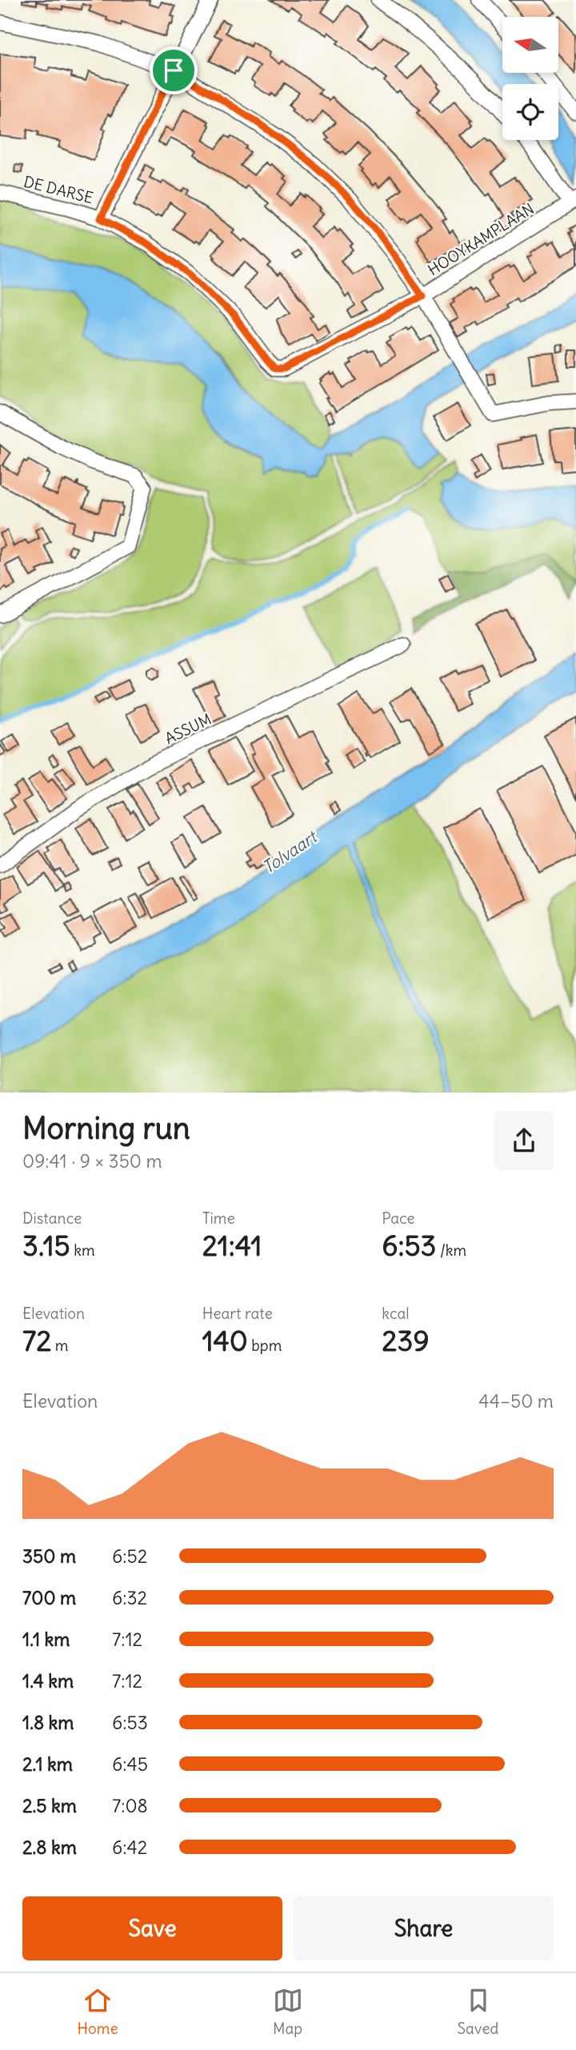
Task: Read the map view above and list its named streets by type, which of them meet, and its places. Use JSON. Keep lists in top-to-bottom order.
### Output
{
  "streets": {
    "street": ["DE DARSE", "HOOYKAMPLAAN", "ASSUM"]
  },
  "crossings": [
    ["DE DARSE", "HOOYKAMPLAAN"]
  ],
  "water": ["Tolvaart"],
  "north": "left",
  "page": {
    "heading": ["Morning run", "09:41 · 9 × 350 m"],
    "stats": [
      ["Distance", "3.15 km"],
      ["Time", "21:41"],
      ["Pace", "6:53 /km"],
      ["Elevation", "72 m"],
      ["Heart rate", "140 bpm"],
      ["kcal", "239"]
    ],
    "chart": ["Elevation", "44–50 m"],
    "list": [
      {
        "name": "350 m",
        "note": "6:52"
      },
      {
        "name": "700 m",
        "note": "6:32"
      },
      {
        "name": "1.1 km",
        "note": "7:12"
      },
      {
        "name": "1.4 km",
        "note": "7:12"
      },
      {
        "name": "1.8 km",
        "note": "6:53"
      },
      {
        "name": "2.1 km",
        "note": "6:45"
      },
      {
        "name": "2.5 km",
        "note": "7:08"
      },
      {
        "name": "2.8 km",
        "note": "6:42"
      }
    ],
    "buttons": ["Save", "Share"],
    "tabs": ["Home", "Map", "Saved"]
  }
}
